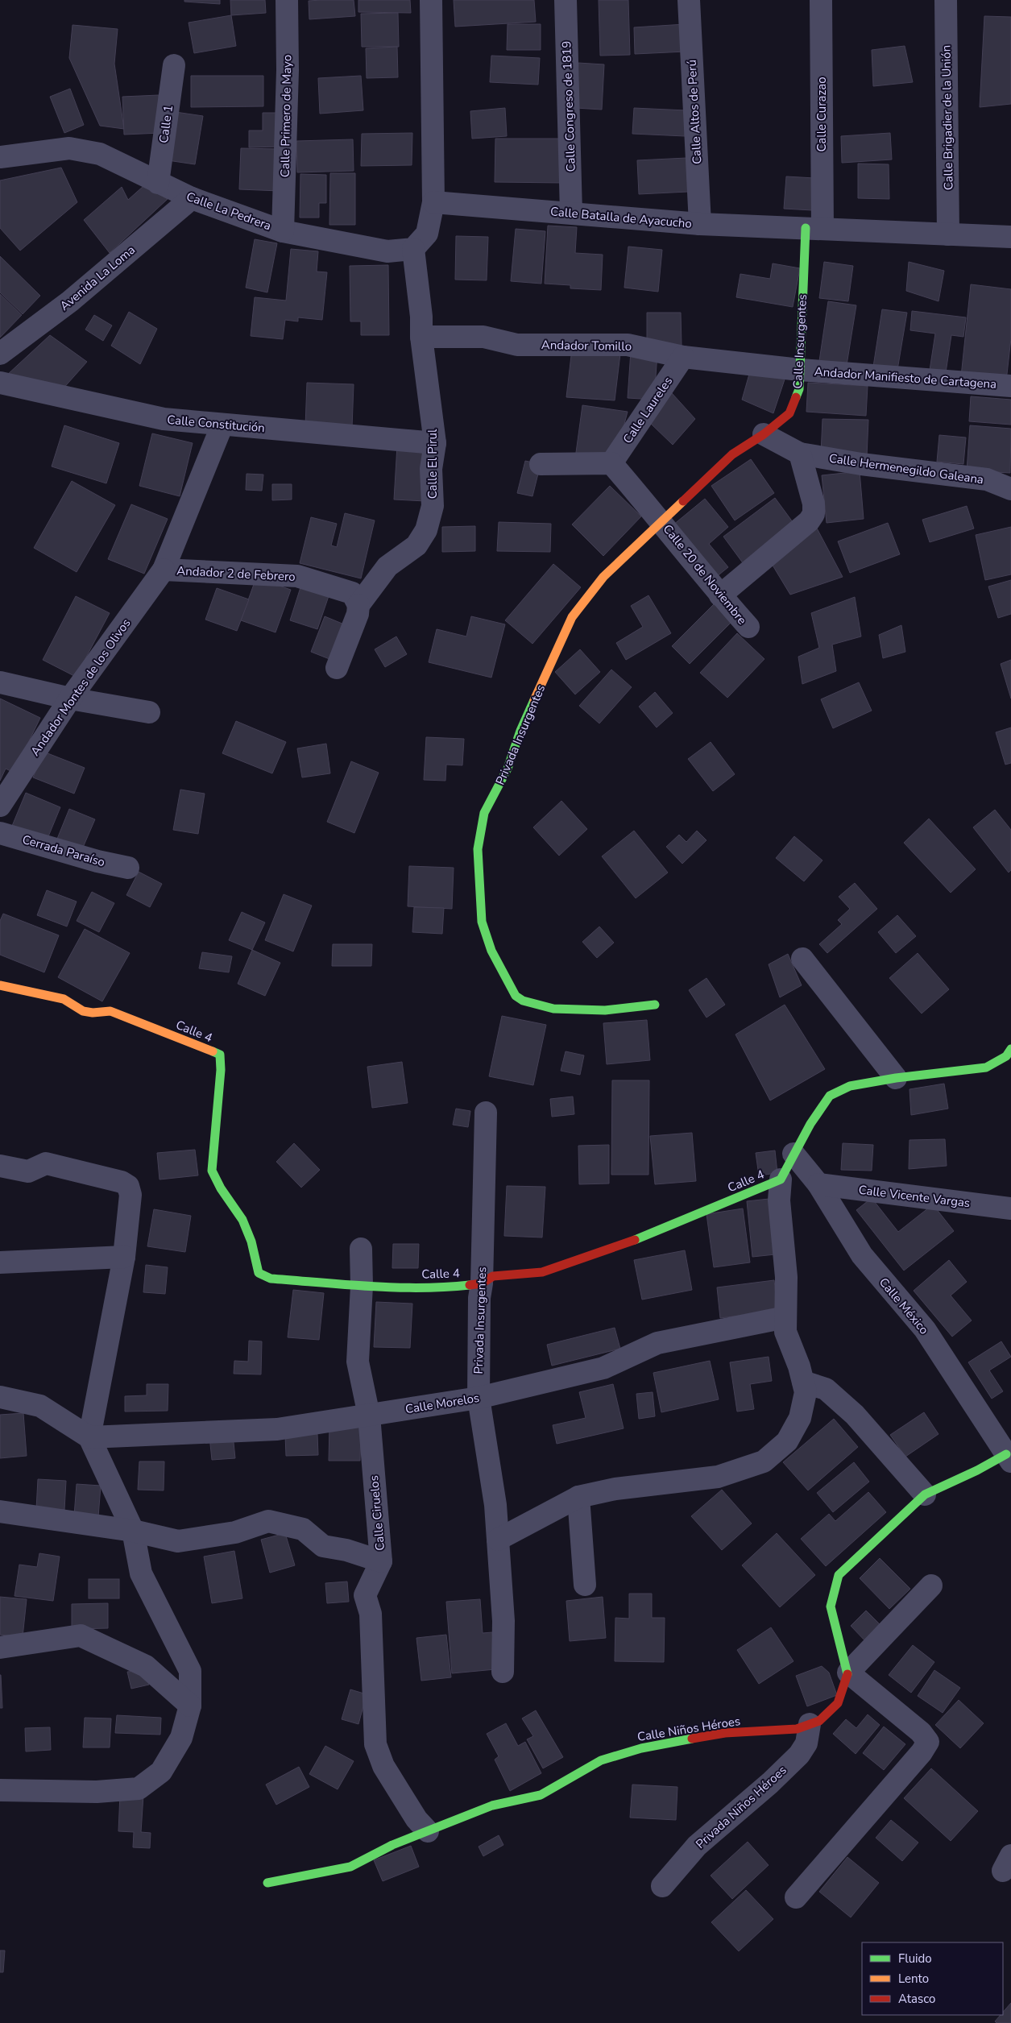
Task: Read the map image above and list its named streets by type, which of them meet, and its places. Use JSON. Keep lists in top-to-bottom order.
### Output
{
  "streets": {
    "street": [
      "Calle Congreso de 1819",
      "Calle Altos de Perú",
      "Calle Curazao",
      "Calle Primero de Mayo",
      "Calle Brigadier de la Unión",
      "Calle 1",
      "Calle La Pedrera",
      "Calle Batalla de Ayacucho",
      "Avenida La Loma",
      "Calle Insurgentes",
      "Andador Tomillo",
      "Andador Manifiesto de Cartagena",
      "Calle Laureles",
      "Calle Constitución",
      "Calle El Pirul",
      "Calle Hermenegildo Galeana",
      "Andador 2 de Febrero",
      "Calle 20 de Noviembre",
      "Andador Montes de los Olivos",
      "Privada Insurgentes",
      "Cerrada Paraíso",
      "Calle 4",
      "Calle Vicente Vargas",
      "Calle México",
      "Calle Morelos",
      "Calle Ciruelos",
      "Calle Niños Héroes",
      "Privada Niños Héroes"
    ]
  },
  "crossings": [
    ["Calle Congreso de 1819", "Calle Batalla de Ayacucho"],
    ["Calle Altos de Perú", "Calle Batalla de Ayacucho"],
    ["Calle Curazao", "Calle Batalla de Ayacucho"],
    ["Calle Curazao", "Calle Insurgentes"],
    ["Calle Primero de Mayo", "Calle La Pedrera"],
    ["Calle Brigadier de la Unión", "Calle Batalla de Ayacucho"],
    ["Calle 1", "Calle La Pedrera"],
    ["Calle La Pedrera", "Avenida La Loma"],
    ["Calle La Pedrera", "Calle El Pirul"],
    ["Calle Batalla de Ayacucho", "Calle Insurgentes"],
    ["Calle Insurgentes", "Andador Tomillo"],
    ["Calle Insurgentes", "Andador Manifiesto de Cartagena"],
    ["Calle Insurgentes", "Privada Insurgentes"],
    ["Andador Tomillo", "Andador Manifiesto de Cartagena"],
    ["Andador Tomillo", "Calle Laureles"],
    ["Andador Tomillo", "Calle El Pirul"],
    ["Calle Laureles", "Calle 20 de Noviembre"],
    ["Calle Constitución", "Calle El Pirul"],
    ["Calle Constitución", "Andador 2 de Febrero"],
    ["Calle El Pirul", "Andador 2 de Febrero"],
    ["Andador 2 de Febrero", "Andador Montes de los Olivos"],
    ["Calle 20 de Noviembre", "Privada Insurgentes"],
    ["Privada Insurgentes", "Calle 4"],
    ["Privada Insurgentes", "Calle Morelos"],
    ["Calle 4", "Calle México"],
    ["Calle 4", "Calle Ciruelos"],
    ["Calle Vicente Vargas", "Calle México"],
    ["Calle Morelos", "Calle Ciruelos"],
    ["Calle Ciruelos", "Calle Niños Héroes"],
    ["Calle Niños Héroes", "Privada Niños Héroes"]
  ],
  "legend": ["Fluido", "Lento", "Atasco"]
}
